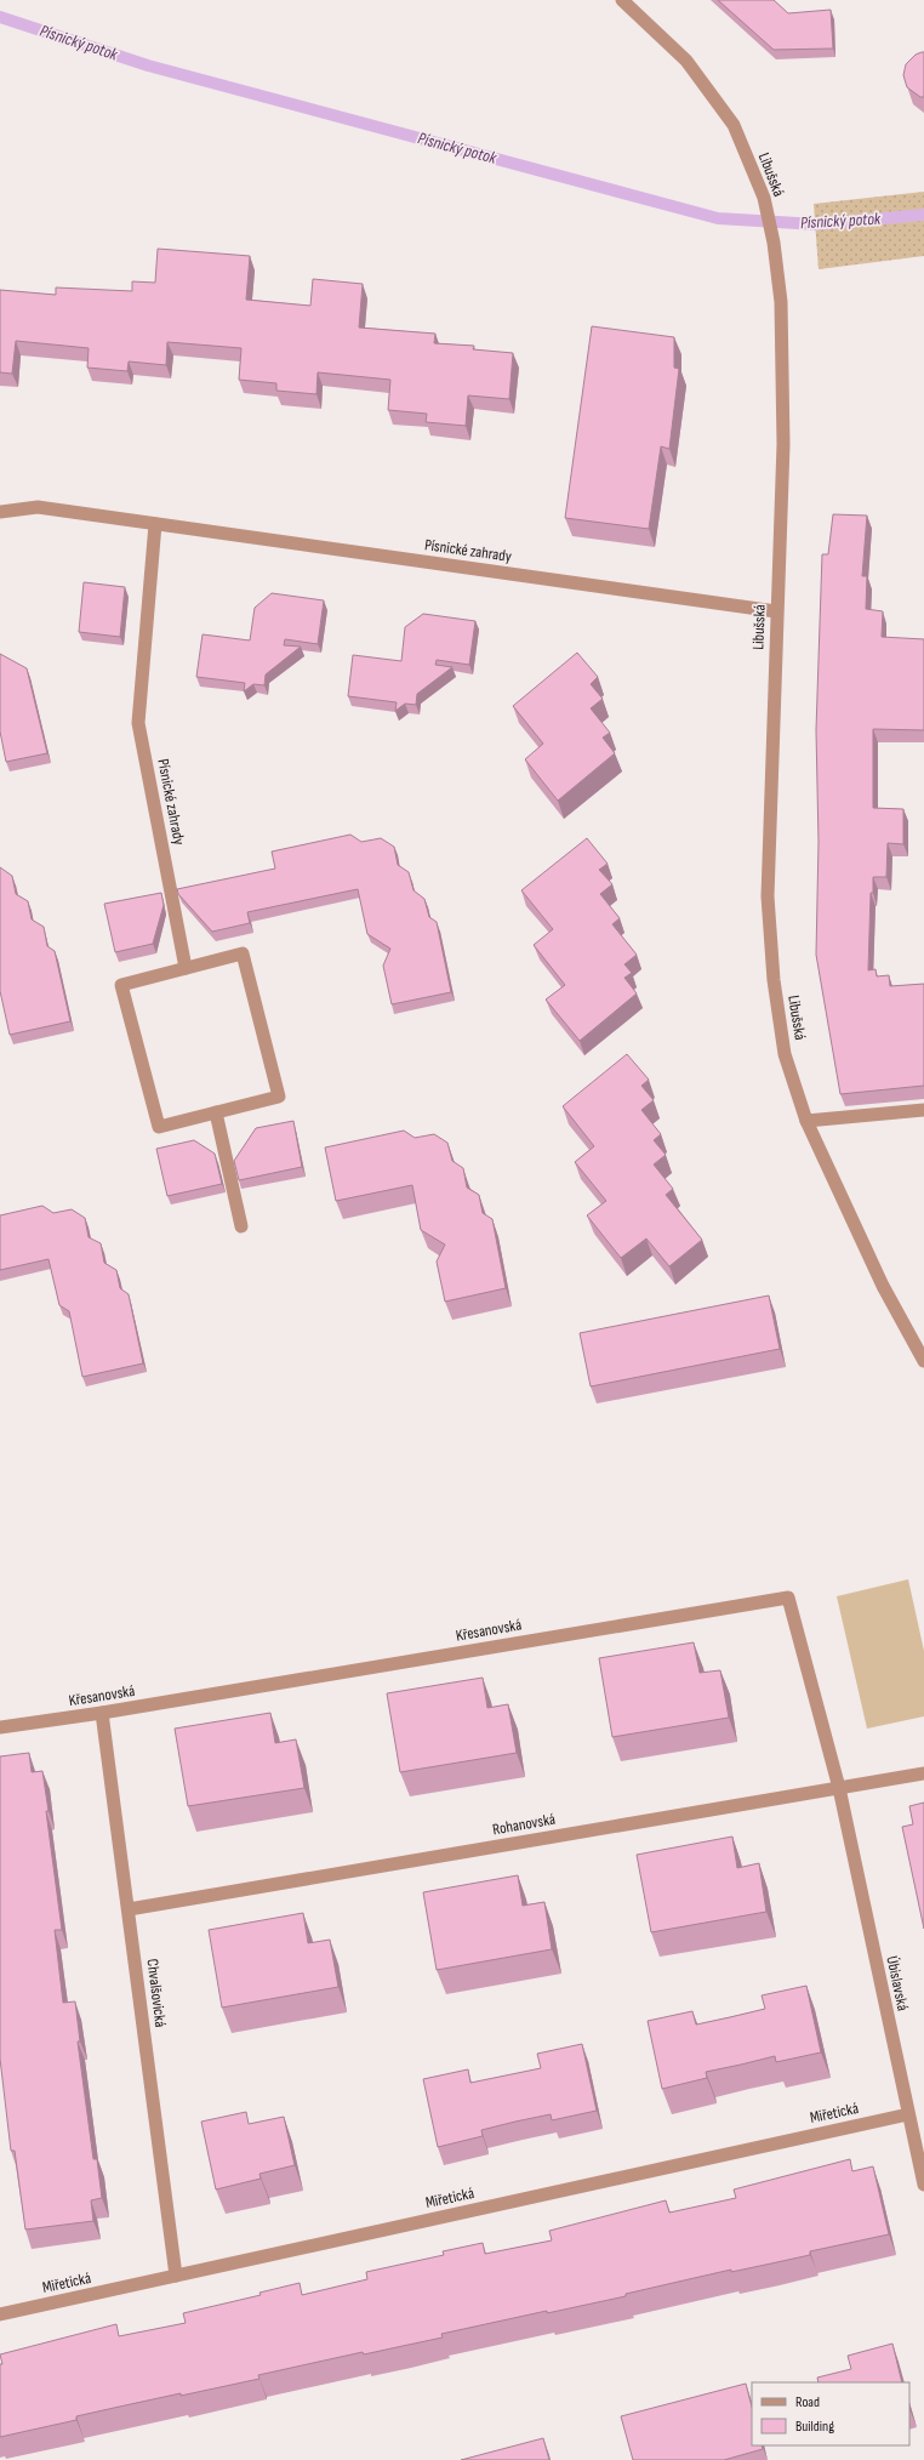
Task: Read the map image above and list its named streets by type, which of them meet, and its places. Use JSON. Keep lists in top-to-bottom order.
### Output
{
  "streets": {
    "street": [
      "Libušská",
      "Písnické zahrady",
      "Křesanovská",
      "Rohanovská",
      "Úbislavská",
      "Chvalšovická",
      "Miřetická"
    ]
  },
  "crossings": [
    ["Libušská", "Písnické zahrady"],
    ["Křesanovská", "Rohanovská"],
    ["Křesanovská", "Úbislavská"],
    ["Křesanovská", "Chvalšovická"],
    ["Rohanovská", "Úbislavská"],
    ["Rohanovská", "Chvalšovická"],
    ["Úbislavská", "Miřetická"],
    ["Chvalšovická", "Miřetická"]
  ],
  "water": ["Písnický potok"],
  "legend": ["Road", "Building"]
}
